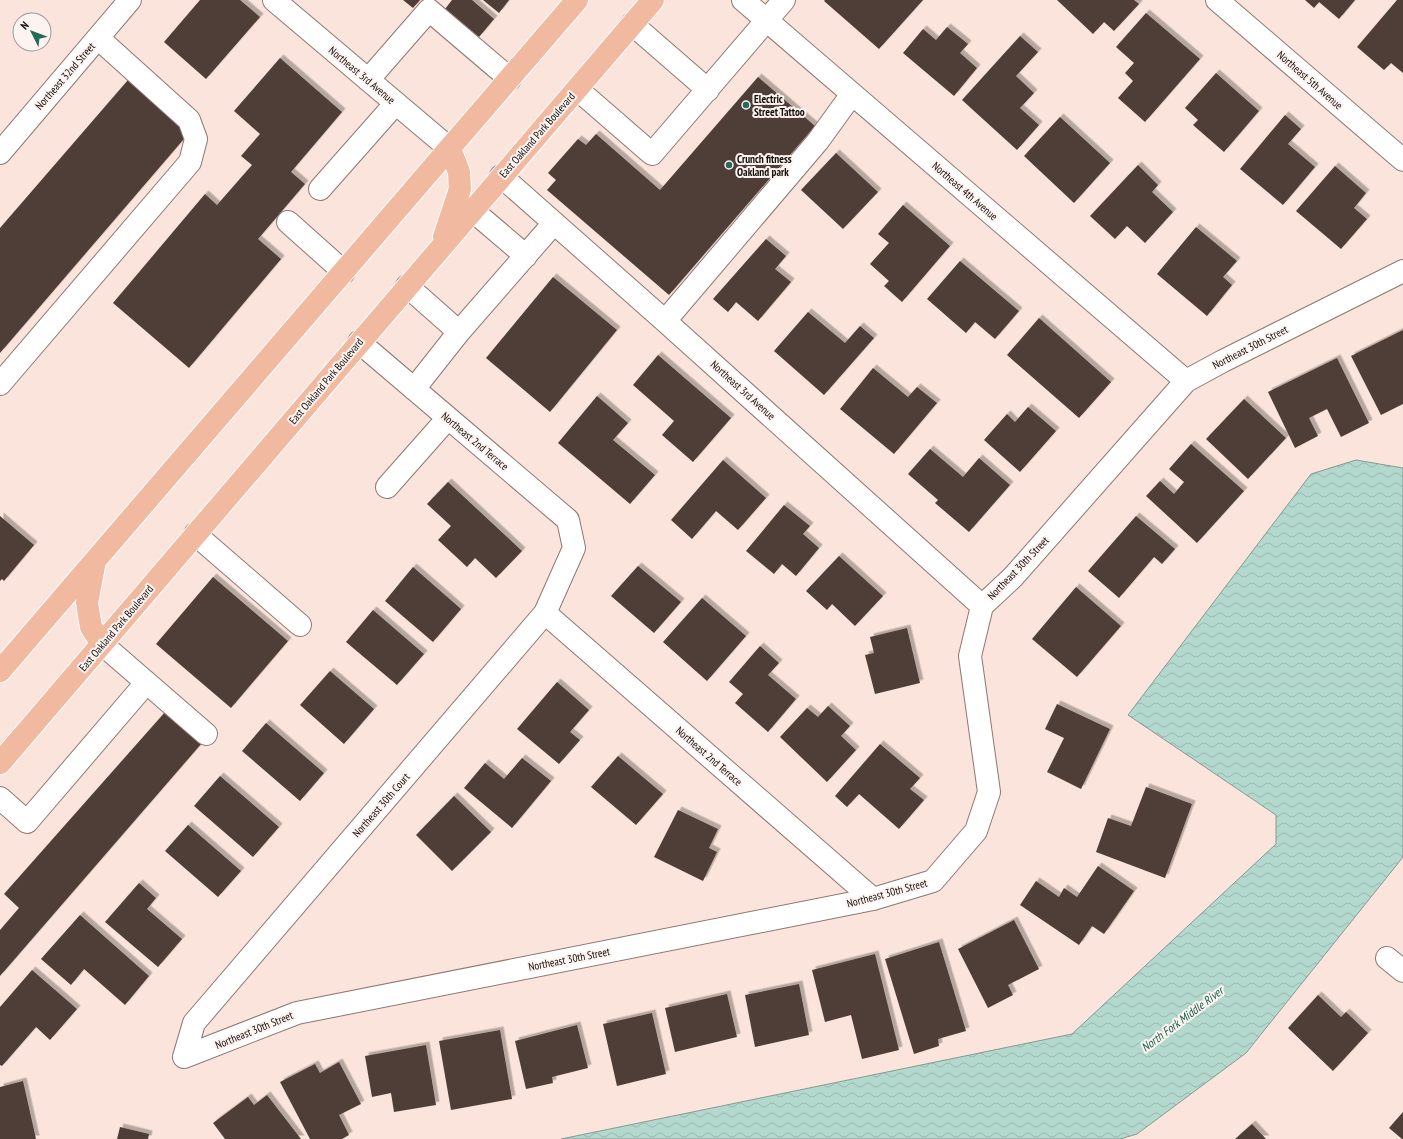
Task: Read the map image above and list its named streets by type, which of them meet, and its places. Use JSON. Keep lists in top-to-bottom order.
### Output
{
  "streets": {
    "main road": ["East Oakland Park Boulevard"],
    "street": [
      "Northeast 3rd Avenue",
      "Northeast 32nd Street",
      "Northeast 5th Avenue",
      "Northeast 4th Avenue",
      "Northeast 30th Street",
      "Northeast 2nd Terrace",
      "Northeast 30th Court"
    ]
  },
  "crossings": [
    ["Northeast 3rd Avenue", "East Oakland Park Boulevard"],
    ["Northeast 3rd Avenue", "Northeast 30th Street"],
    ["East Oakland Park Boulevard", "Northeast 2nd Terrace"],
    ["Northeast 4th Avenue", "Northeast 30th Street"],
    ["Northeast 30th Street", "Northeast 2nd Terrace"],
    ["Northeast 30th Street", "Northeast 30th Court"],
    ["Northeast 2nd Terrace", "Northeast 30th Court"]
  ],
  "water": ["North Fork Middle River"],
  "places": ["Electric Street Tattoo", "Crunch fitness Oakland park"],
  "north": "top left"
}
